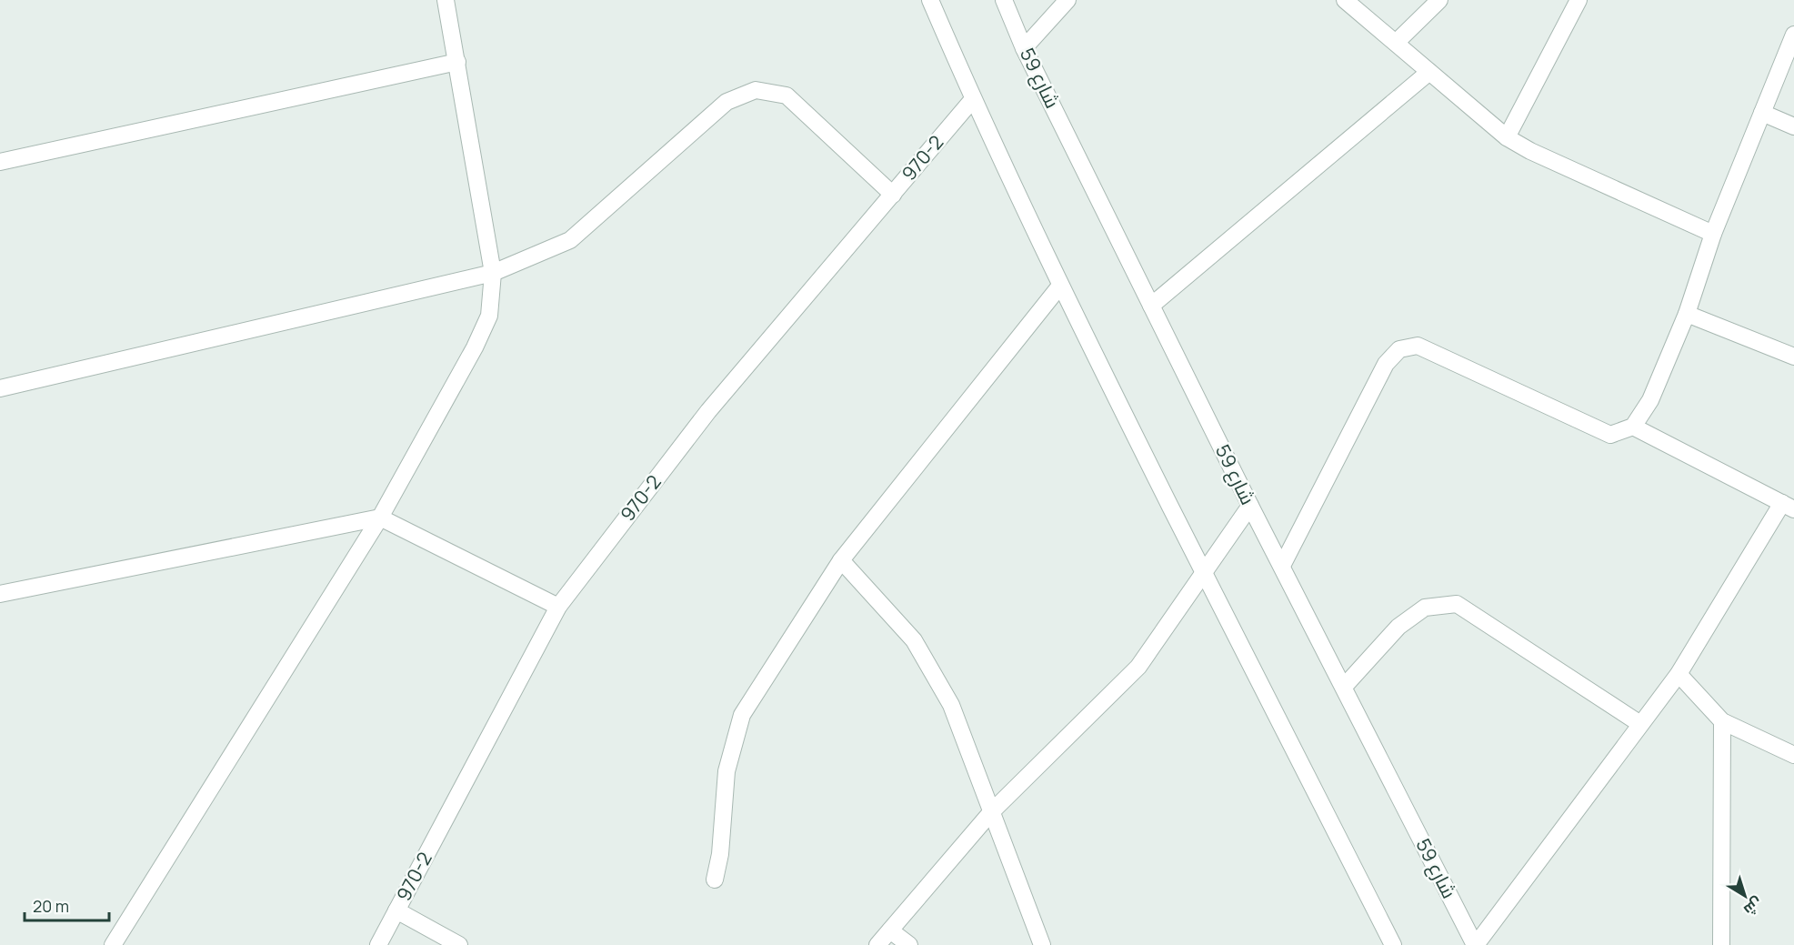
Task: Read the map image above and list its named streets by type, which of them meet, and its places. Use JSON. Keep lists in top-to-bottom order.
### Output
{
  "streets": {
    "street": ["شارع 59", "970-2"]
  },
  "scale_bar": "20 m",
  "north": "bottom right"
}
